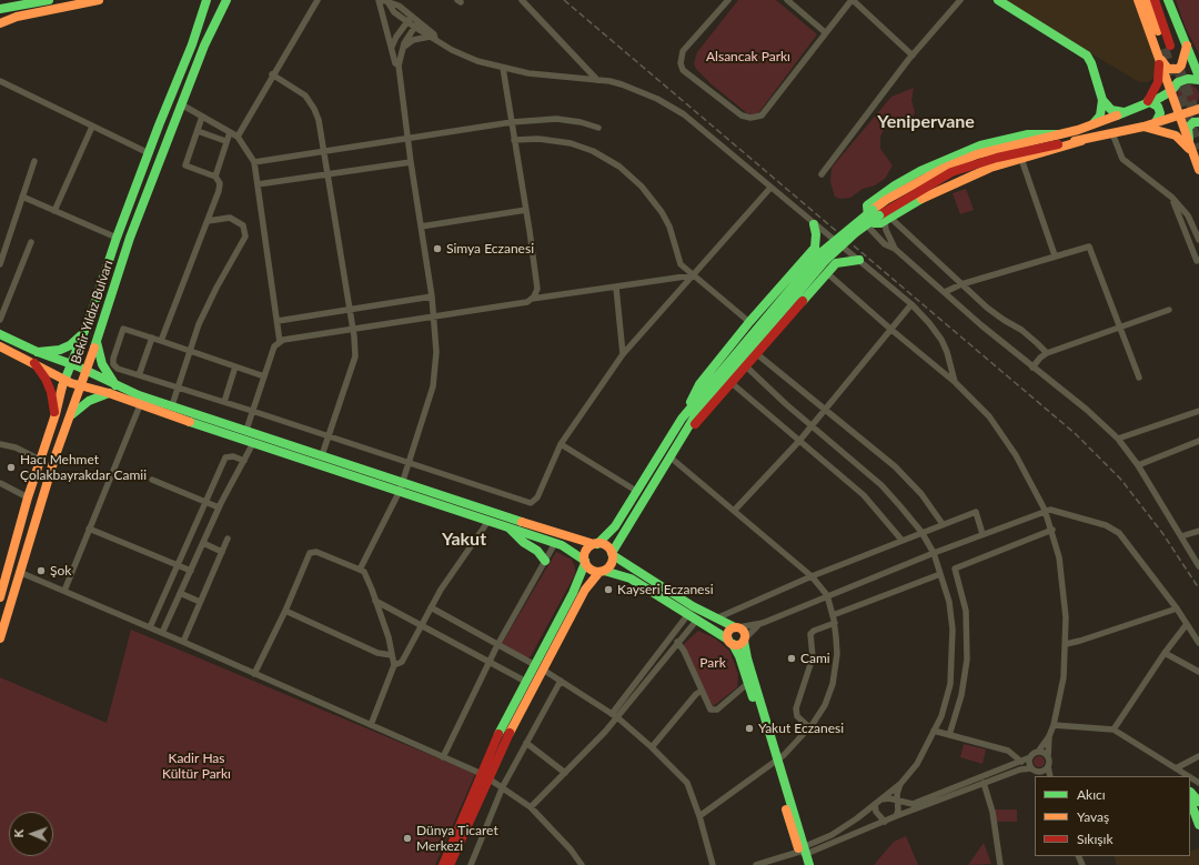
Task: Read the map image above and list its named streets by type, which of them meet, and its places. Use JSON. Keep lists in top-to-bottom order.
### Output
{
  "streets": {
    "main road": ["Bekir Yıldız Bulvarı"]
  },
  "districts": ["Yenipervane", "Yakut"],
  "parks": ["Alsancak Parkı", "Park", "Kadir Has Kültür Parkı"],
  "places": [
    "Simya Eczanesi",
    "Hacı Mehmet Çolakbayrakdar Camii",
    "Şok",
    "Kayseri Eczanesi",
    "Cami",
    "Yakut Eczanesi",
    "Dünya Ticaret Merkezi"
  ],
  "legend": ["Akıcı", "Yavaş", "Sıkışık"],
  "north": "left"
}
